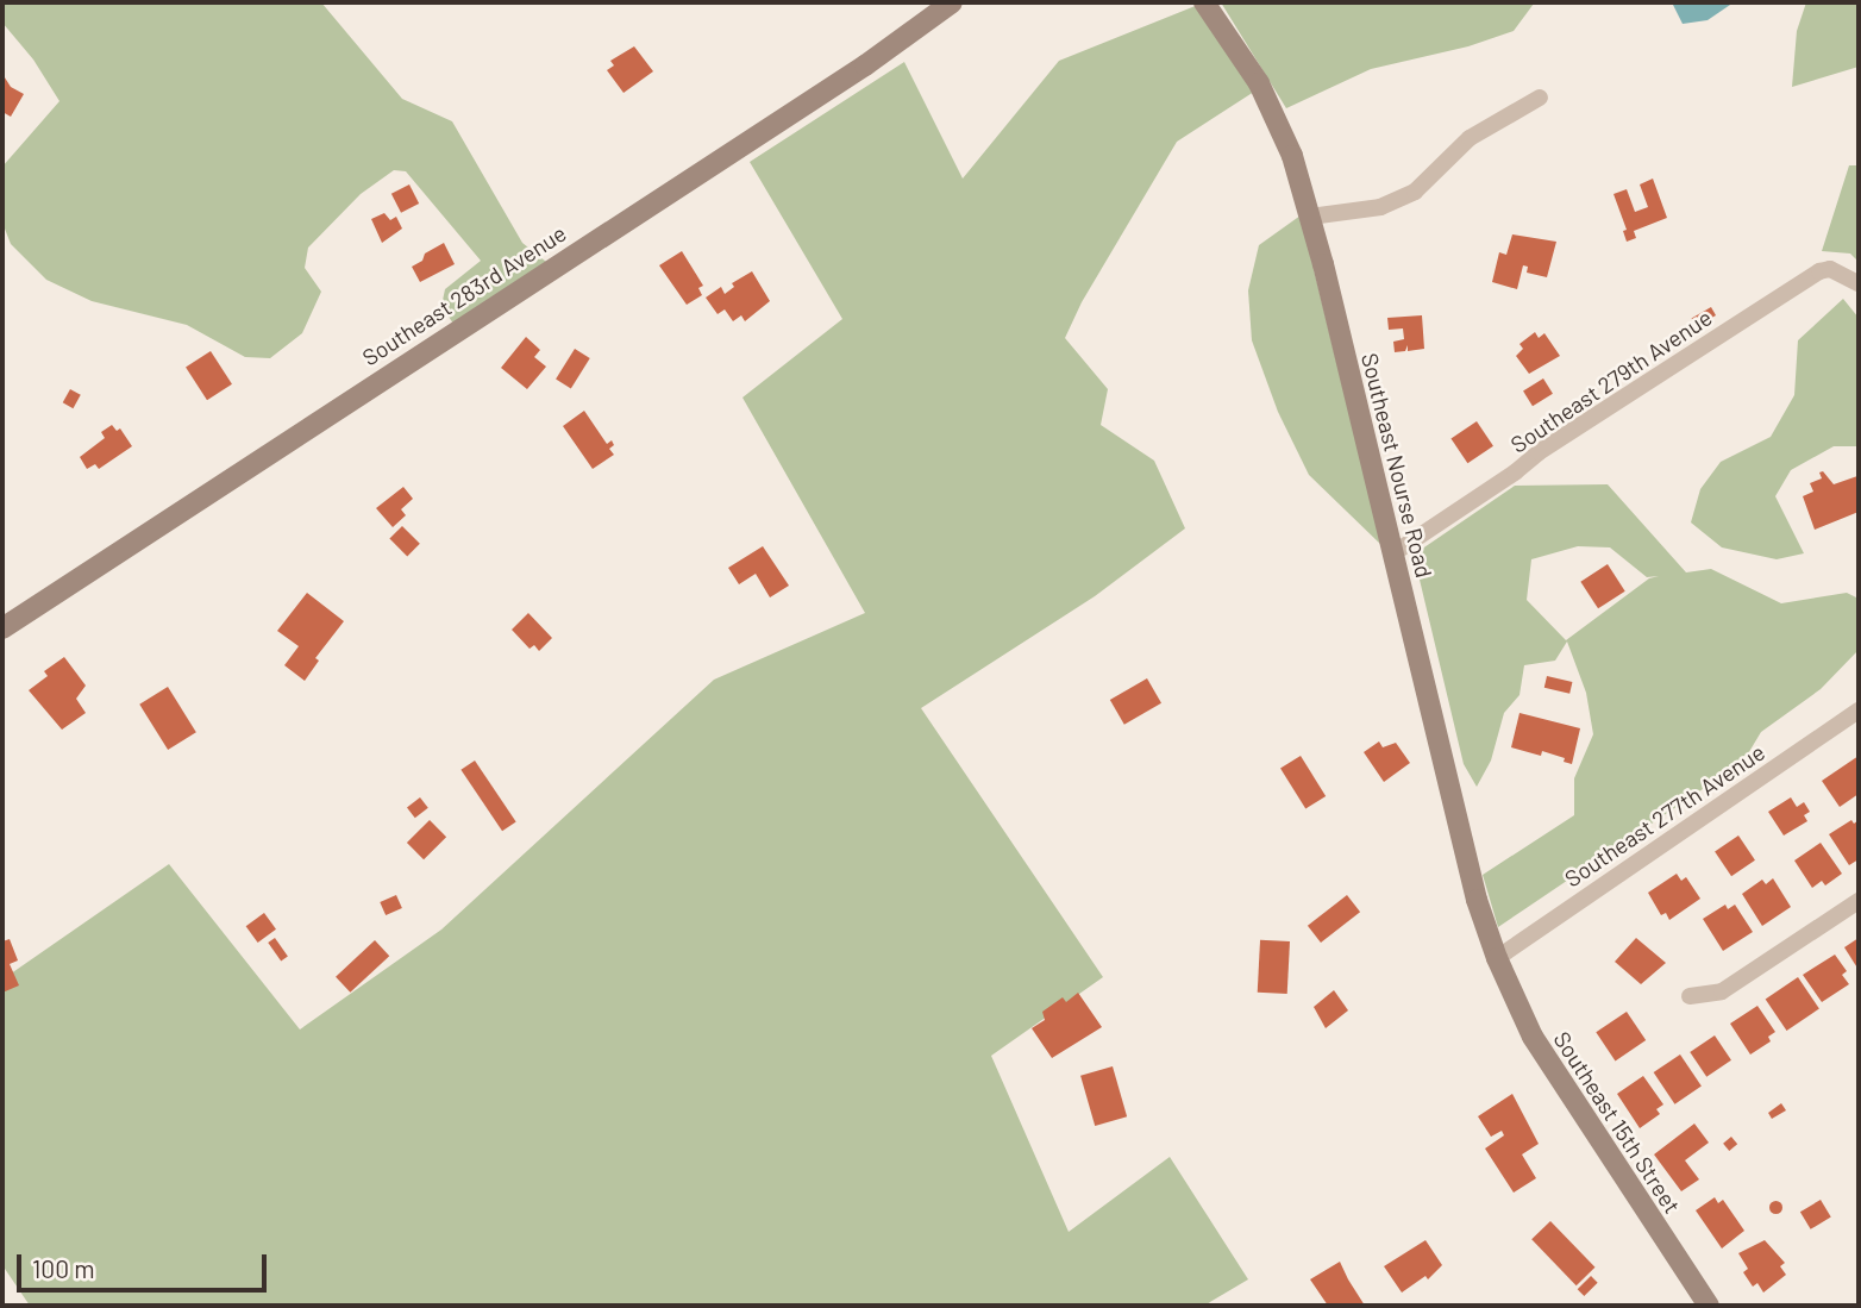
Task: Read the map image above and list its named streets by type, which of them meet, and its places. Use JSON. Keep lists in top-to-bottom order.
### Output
{
  "streets": {
    "street": [
      "Southeast 283rd Avenue",
      "Southeast 279th Avenue",
      "Southeast Nourse Road",
      "Southeast 277th Avenue",
      "Southeast 15th Street"
    ]
  },
  "crossings": [
    ["Southeast 279th Avenue", "Southeast Nourse Road"],
    ["Southeast Nourse Road", "Southeast 277th Avenue"],
    ["Southeast Nourse Road", "Southeast 15th Street"],
    ["Southeast 277th Avenue", "Southeast 15th Street"]
  ],
  "scale_bar": "100 m"
}
